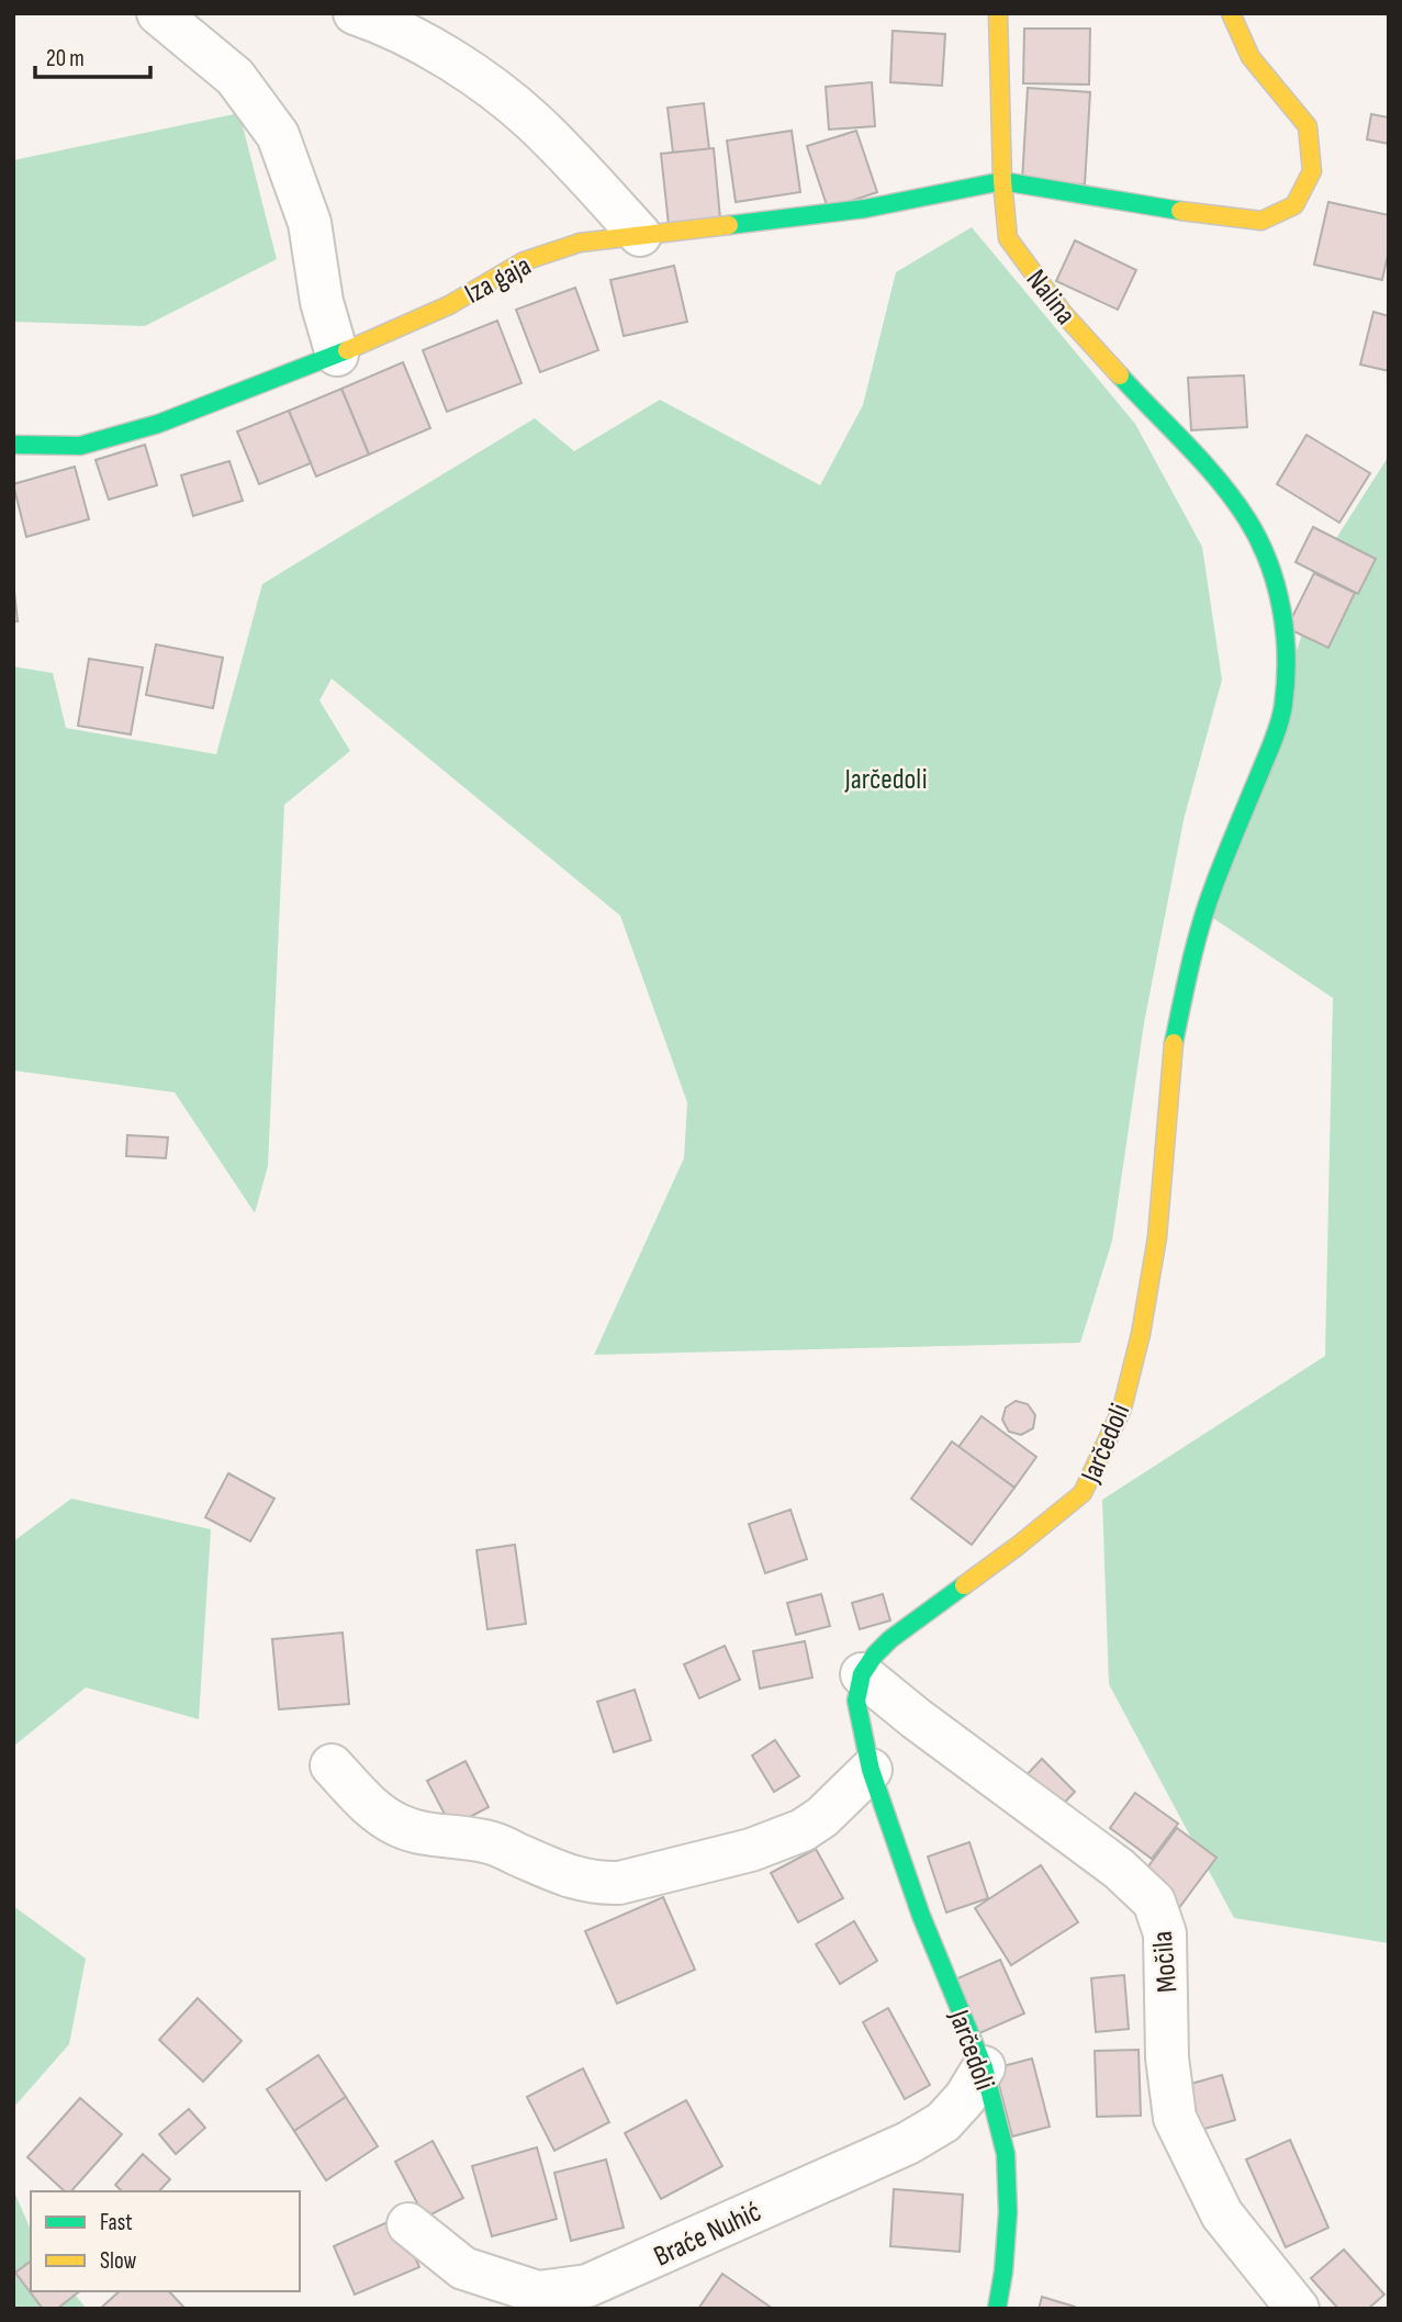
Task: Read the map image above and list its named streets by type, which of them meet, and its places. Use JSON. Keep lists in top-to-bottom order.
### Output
{
  "streets": {
    "street": [
      "Iza gaja",
      "Nalina",
      "Jarčedoli",
      "Močila",
      "Braće Nuhić"
    ]
  },
  "crossings": [
    ["Iza gaja", "Nalina"],
    ["Nalina", "Jarčedoli"],
    ["Jarčedoli", "Močila"],
    ["Jarčedoli", "Braće Nuhić"]
  ],
  "parks": ["Jarčedoli"],
  "legend": ["Fast", "Slow"],
  "scale_bar": "20 m"
}
